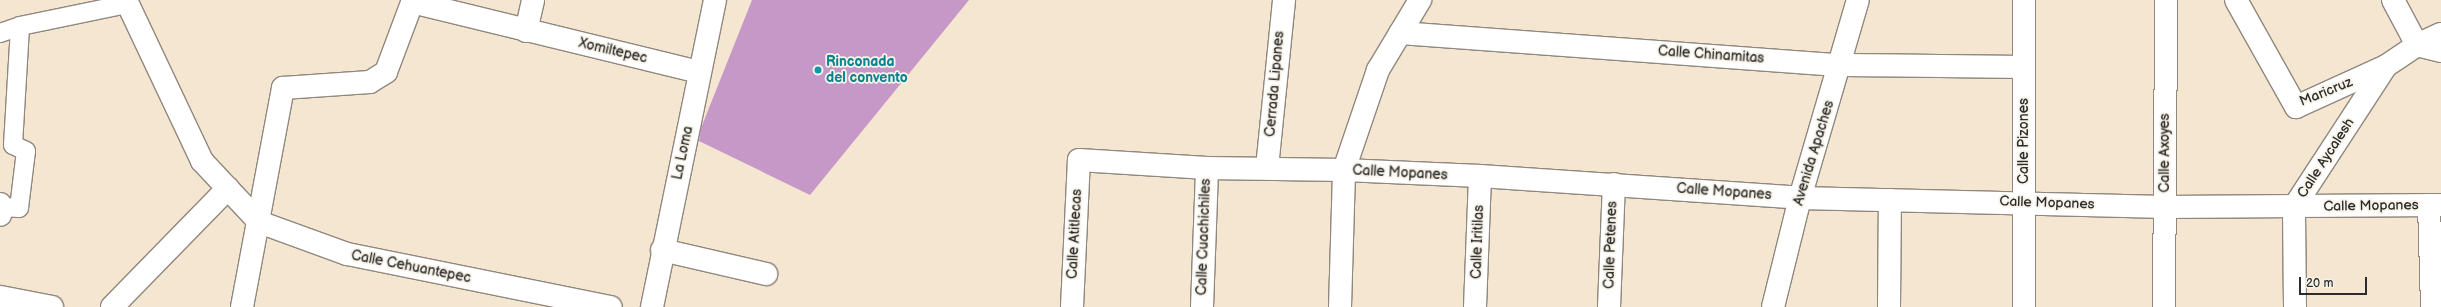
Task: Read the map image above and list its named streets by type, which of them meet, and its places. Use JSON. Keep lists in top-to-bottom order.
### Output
{
  "streets": {
    "street": [
      "Xomiltepec",
      "Calle Chinamitas",
      "Cerrada Lipanes",
      "Maricruz",
      "Calle Pizones",
      "La Loma",
      "Avenida Apaches",
      "Calle Axoyes",
      "Calle Aycalesh",
      "Calle Mopanes",
      "Calle Atitlecas",
      "Calle Cuachichiles",
      "Calle Iritilas",
      "Calle Petenes",
      "Calle Cehuantepec"
    ]
  },
  "crossings": [
    ["Xomiltepec", "La Loma"],
    ["Calle Chinamitas", "Calle Pizones"],
    ["Calle Chinamitas", "Avenida Apaches"],
    ["Cerrada Lipanes", "Calle Mopanes"],
    ["Maricruz", "Calle Aycalesh"],
    ["Calle Pizones", "Calle Mopanes"],
    ["Avenida Apaches", "Calle Mopanes"],
    ["Calle Axoyes", "Calle Mopanes"],
    ["Calle Aycalesh", "Calle Mopanes"],
    ["Calle Mopanes", "Calle Atitlecas"],
    ["Calle Mopanes", "Calle Cuachichiles"],
    ["Calle Mopanes", "Calle Iritilas"],
    ["Calle Mopanes", "Calle Petenes"]
  ],
  "places": ["Rinconada del convento"],
  "scale_bar": "20 m"
}
